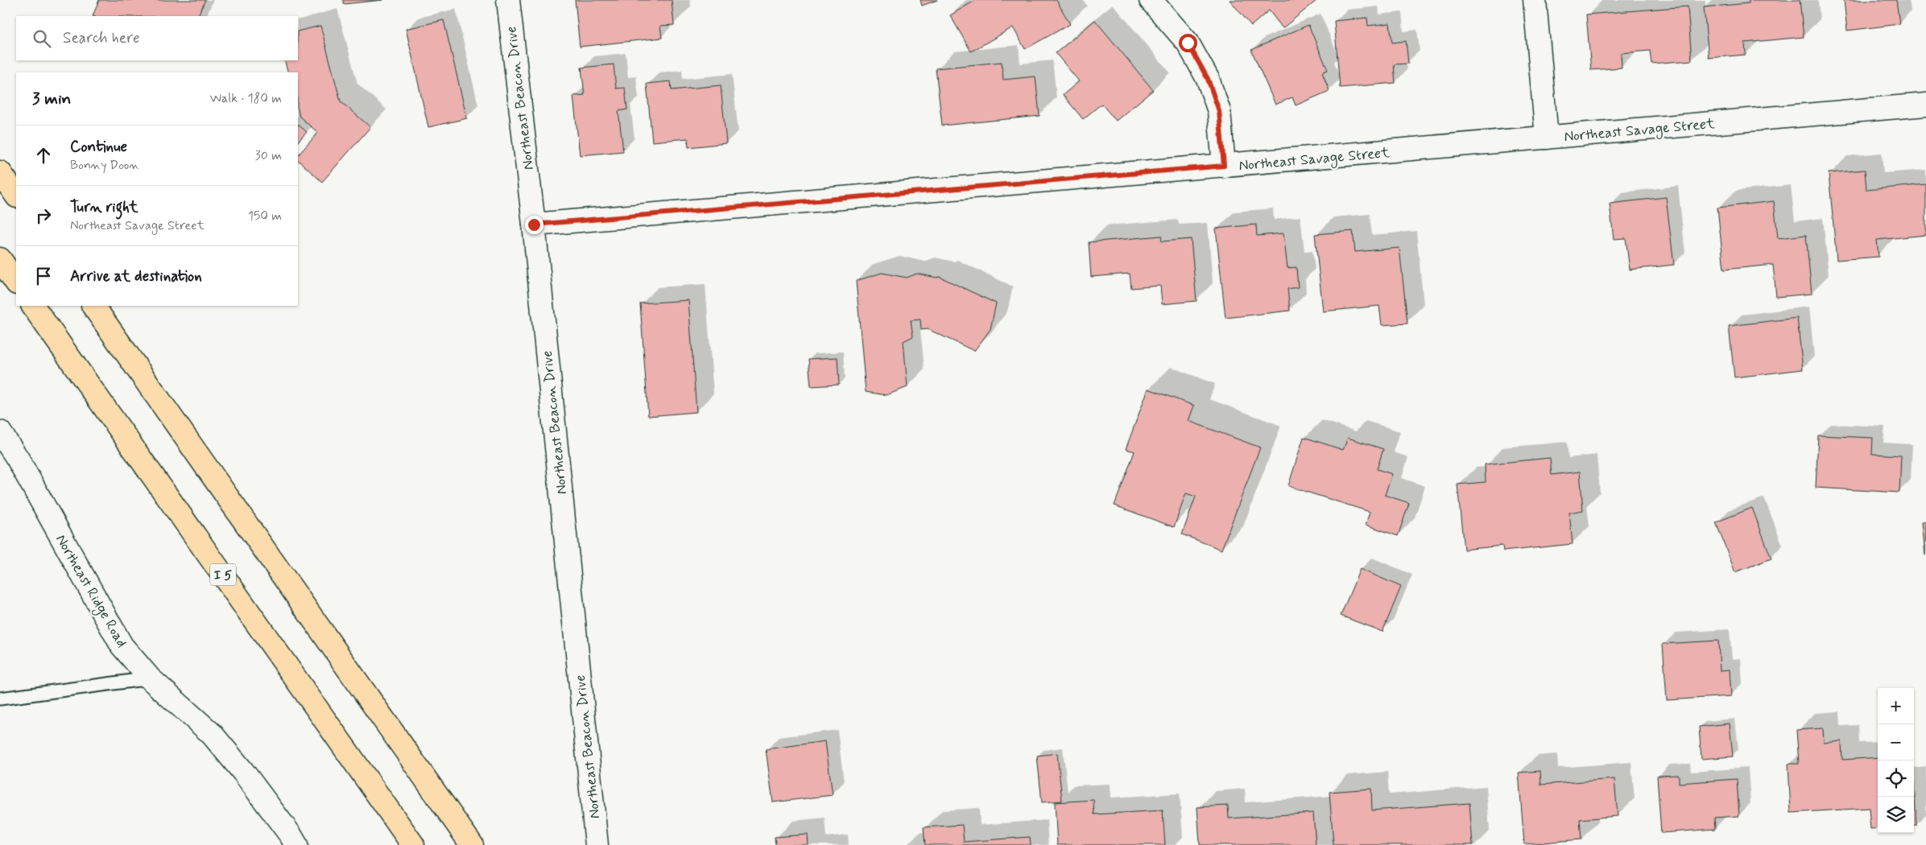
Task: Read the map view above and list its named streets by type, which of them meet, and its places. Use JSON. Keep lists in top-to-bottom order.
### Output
{
  "streets": {
    "highway": ["I 5"],
    "street": ["Northeast Beacon Drive", "Northeast Savage Street", "Northeast Ridge Road"]
  },
  "crossings": [
    ["Northeast Beacon Drive", "Northeast Savage Street"]
  ],
  "page": {
    "search": "Search here",
    "heading": ["3 min", "Walk · 180 m"],
    "list": [
      ["Continue", "Bonny Doon", "30 m"],
      ["Turn right", "Northeast Savage Street", "150 m"],
      "Arrive at destination"
    ],
    "map_buttons": ["+", "−"]
  }
}
